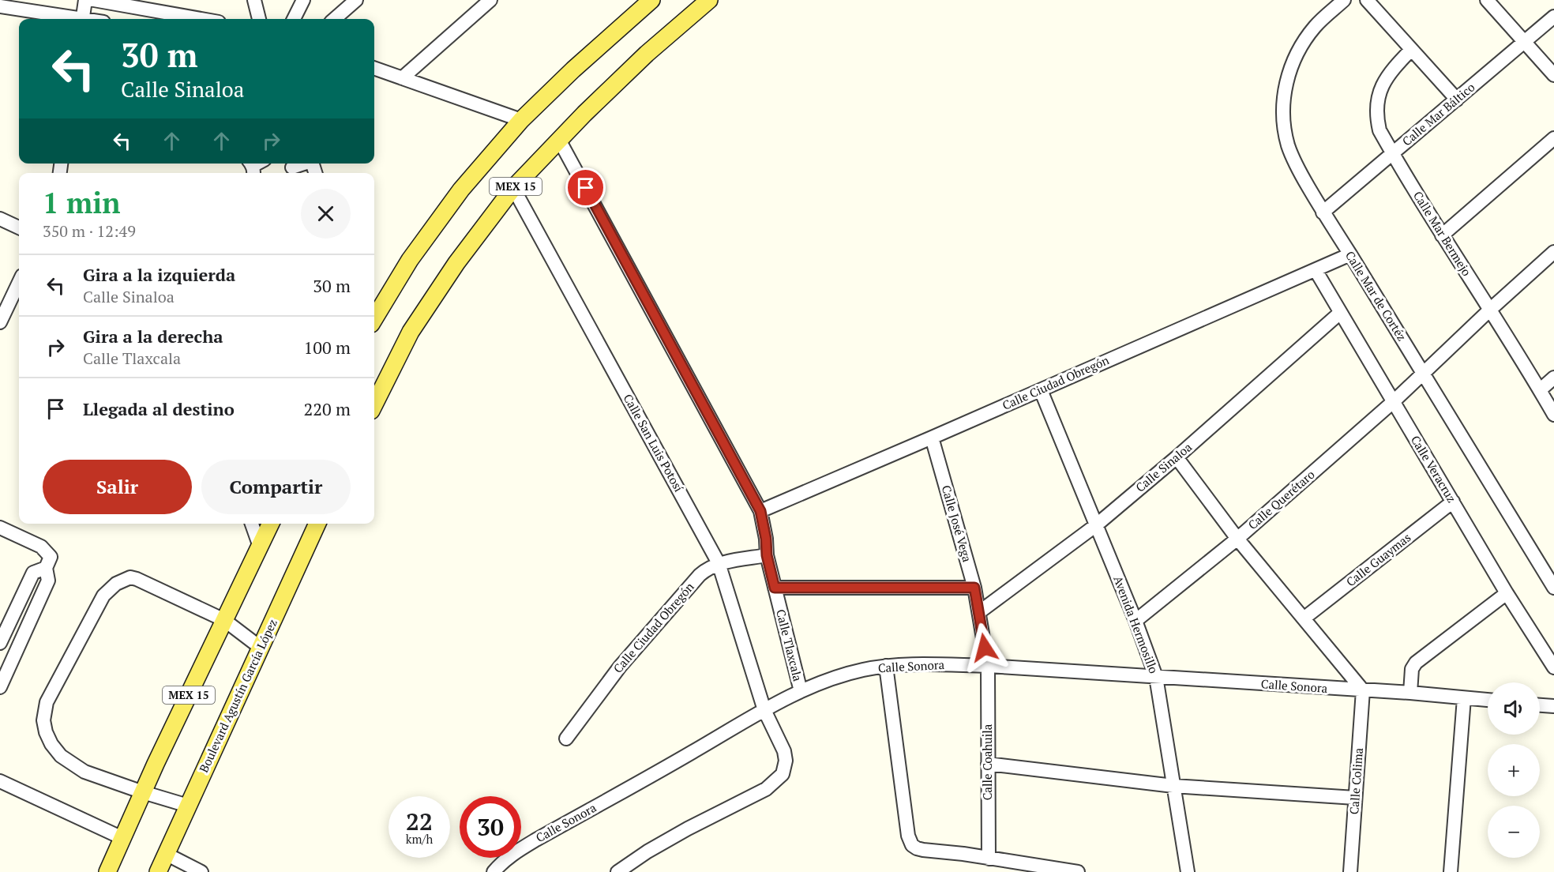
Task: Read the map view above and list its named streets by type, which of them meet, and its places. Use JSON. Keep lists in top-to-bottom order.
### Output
{
  "streets": {
    "main road": ["MEX 15", "Boulevard Agustín García López"],
    "street": [
      "Calle Mar Báltico",
      "Calle Mar Bermejo",
      "Calle Mar de Cortéz",
      "Calle Ciudad Obregón",
      "Calle San Luis Potosí",
      "Calle Sinaloa",
      "Calle Veracruz",
      "Calle Querétaro",
      "Calle José Vega",
      "Calle Guaymas",
      "Avenida Hermosillo",
      "Calle Tlaxcala",
      "Calle Sonora",
      "Calle Coahuila",
      "Calle Colima"
    ]
  },
  "crossings": [
    ["Calle Mar Báltico", "Calle Mar Bermejo"],
    ["Calle Mar Báltico", "Calle Mar de Cortéz"],
    ["MEX 15", "Calle San Luis Potosí"],
    ["MEX 15", "Calle Tlaxcala"],
    ["Calle Mar Bermejo", "Calle Querétaro"],
    ["Calle Mar de Cortéz", "Calle Ciudad Obregón"],
    ["Calle Mar de Cortéz", "Calle Querétaro"],
    ["Calle Ciudad Obregón", "Calle San Luis Potosí"],
    ["Calle Ciudad Obregón", "Calle Veracruz"],
    ["Calle Ciudad Obregón", "Calle José Vega"],
    ["Calle Ciudad Obregón", "Avenida Hermosillo"],
    ["Calle Ciudad Obregón", "Calle Tlaxcala"],
    ["Calle San Luis Potosí", "Calle Sonora"],
    ["Calle Sinaloa", "Calle Veracruz"],
    ["Calle Sinaloa", "Calle José Vega"],
    ["Calle Sinaloa", "Avenida Hermosillo"],
    ["Calle Veracruz", "Calle Querétaro"],
    ["Calle Veracruz", "Calle Guaymas"],
    ["Calle Querétaro", "Avenida Hermosillo"],
    ["Calle José Vega", "Calle Sonora"],
    ["Calle José Vega", "Calle Coahuila"],
    ["Avenida Hermosillo", "Calle Sonora"],
    ["Calle Tlaxcala", "Calle Sonora"],
    ["Calle Sonora", "Calle Coahuila"],
    ["Calle Sonora", "Calle Colima"]
  ],
  "page": {
    "turn": ["30 m", "Calle Sinaloa"],
    "heading": ["1 min", "350 m · 12:49"],
    "list": [
      {
        "name": "Gira a la izquierda",
        "note": "Calle Sinaloa",
        "value": "30 m"
      },
      {
        "name": "Gira a la derecha",
        "note": "Calle Tlaxcala",
        "value": "100 m"
      },
      {
        "name": "Llegada al destino",
        "value": "220 m"
      }
    ],
    "buttons": ["Salir", "Compartir"],
    "map_buttons": ["+", "−"],
    "speed": "22 km/h",
    "limit": "30"
  }
}
